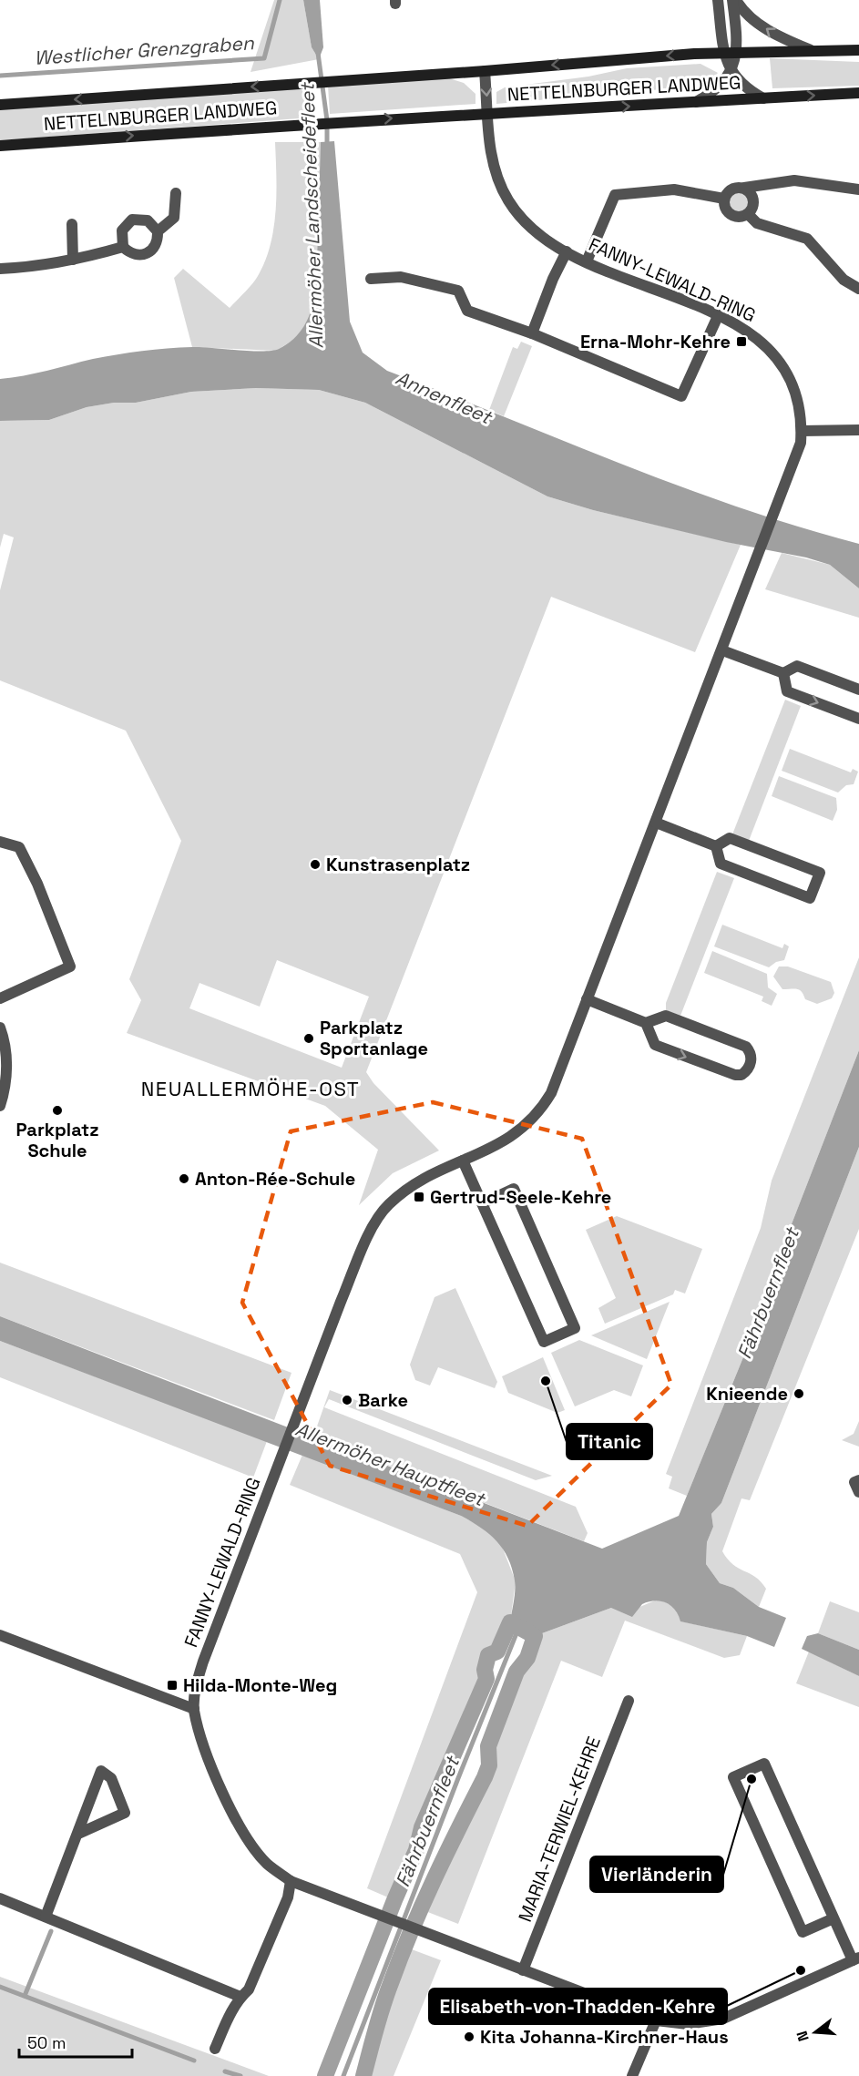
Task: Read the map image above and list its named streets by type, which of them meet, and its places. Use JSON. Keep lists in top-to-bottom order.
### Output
{
  "streets": {
    "main road": ["NETTELNBURGER LANDWEG"],
    "street": ["FANNY-LEWALD-RING", "MARIA-TERWIEL-KEHRE"]
  },
  "crossings": [
    ["NETTELNBURGER LANDWEG", "FANNY-LEWALD-RING"],
    ["FANNY-LEWALD-RING", "MARIA-TERWIEL-KEHRE"]
  ],
  "districts": ["NEUALLERMÖHE-OST"],
  "water": [
    "Westlicher Grenzgraben",
    "Allermöher Landscheidefleet",
    "Annenfleet",
    "Fährbuernfleet",
    "Allermöher Hauptfleet"
  ],
  "places": {
    "transit": ["Erna-Mohr-Kehre", "Gertrud-Seele-Kehre", "Hilda-Monte-Weg"],
    "other": [
      "Kunstrasenplatz",
      "Parkplatz Sportanlage",
      "Parkplatz Schule",
      "Anton-Rée-Schule",
      "Titanic",
      "Knieende",
      "Barke",
      "Vierländerin",
      "Elisabeth-von-Thadden-Kehre",
      "Kita Johanna-Kirchner-Haus"
    ]
  },
  "scale_bar": "50 m",
  "north": "left"
}
